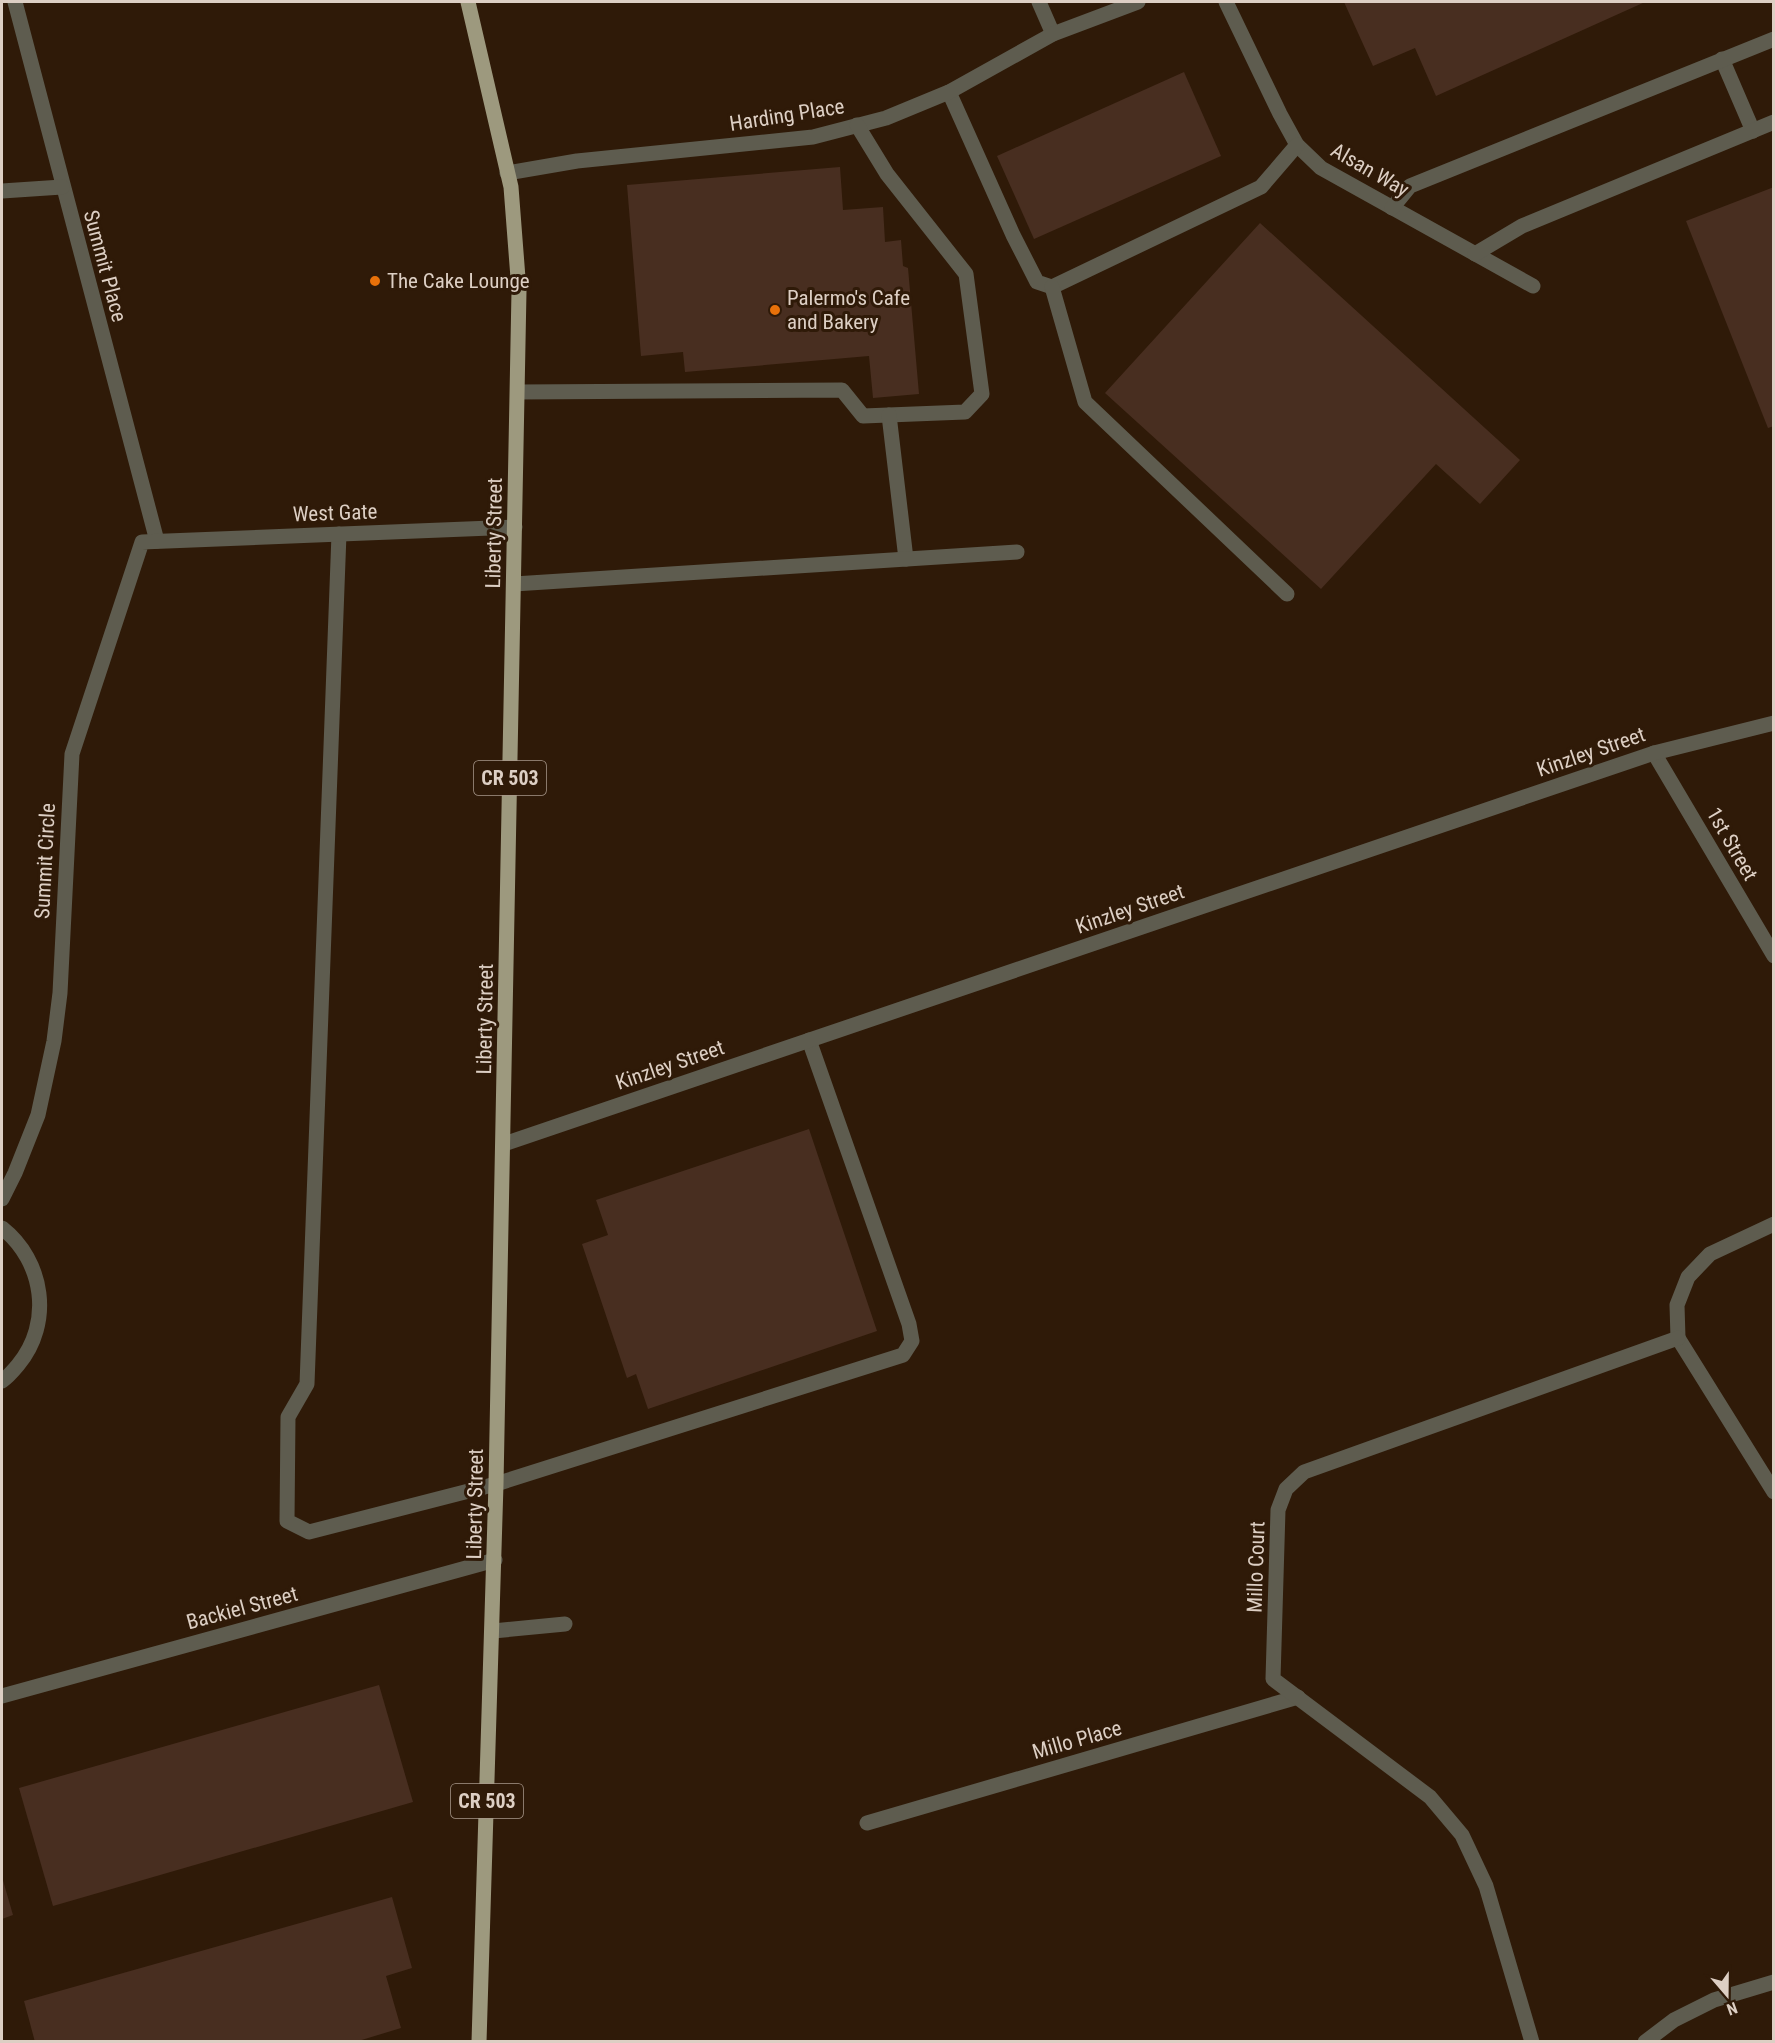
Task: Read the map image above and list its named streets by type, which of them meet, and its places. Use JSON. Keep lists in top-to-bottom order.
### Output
{
  "streets": {
    "main road": ["Liberty Street", "CR 503"],
    "street": [
      "Harding Place",
      "Alsan Way",
      "Summit Place",
      "West Gate",
      "Kinzley Street",
      "1st Street",
      "Summit Circle",
      "Millo Court",
      "Backiel Street",
      "Millo Place"
    ]
  },
  "crossings": [
    ["Harding Place", "Liberty Street"],
    ["Summit Place", "West Gate"],
    ["Summit Place", "Summit Circle"],
    ["West Gate", "Liberty Street"],
    ["West Gate", "Summit Circle"],
    ["Liberty Street", "Kinzley Street"],
    ["Liberty Street", "Backiel Street"],
    ["Kinzley Street", "1st Street"],
    ["Millo Court", "Millo Place"]
  ],
  "places": ["The Cake Lounge", "Palermo's Cafe and Bakery"],
  "north": "bottom"
}
